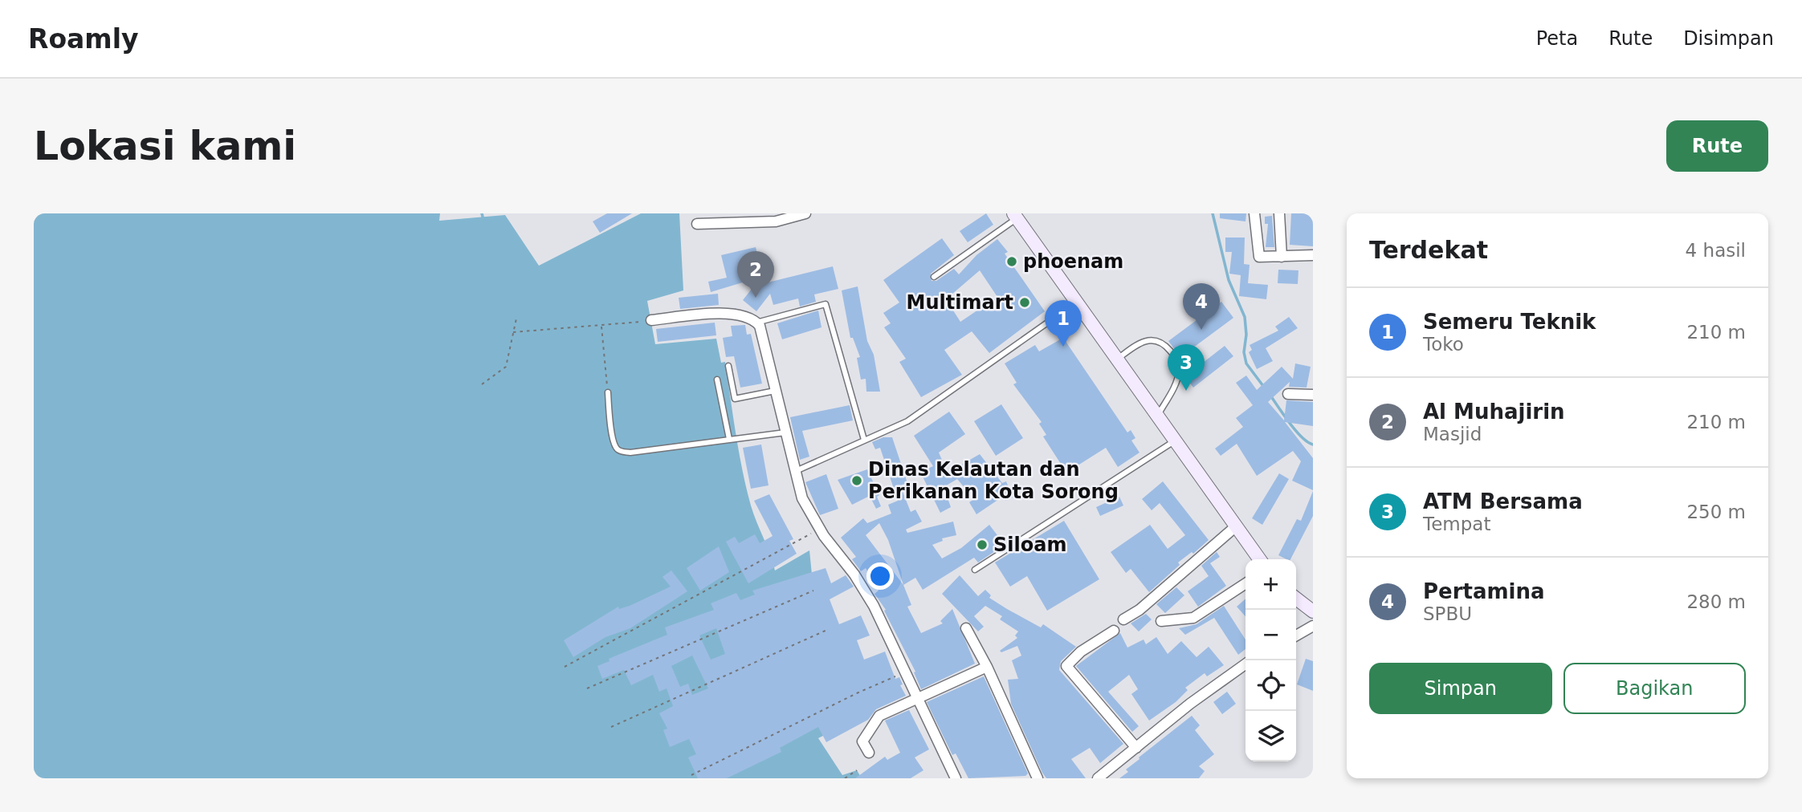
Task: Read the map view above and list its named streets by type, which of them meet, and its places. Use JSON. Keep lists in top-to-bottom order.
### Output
{
  "places": [
    "phoenam",
    "Multimart",
    "Dinas Kelautan dan Perikanan Kota Sorong",
    "Siloam"
  ],
  "page": {
    "header": "Roamly",
    "nav": ["Peta", "Rute", "Disimpan"],
    "buttons": [
      "Rute",
      ["Simpan", "Bagikan"]
    ],
    "title": "Lokasi kami",
    "heading": ["Terdekat", "4 hasil"],
    "pins": [
      "2",
      "4",
      "1",
      "3"
    ],
    "list": [
      {
        "mark": "1",
        "name": "Semeru Teknik",
        "note": "Toko",
        "value": "210 m"
      },
      {
        "mark": "2",
        "name": "Al Muhajirin",
        "note": "Masjid",
        "value": "210 m"
      },
      {
        "mark": "3",
        "name": "ATM Bersama",
        "note": "Tempat",
        "value": "250 m"
      },
      {
        "mark": "4",
        "name": "Pertamina",
        "note": "SPBU",
        "value": "280 m"
      }
    ],
    "map_buttons": ["+", "−"]
  }
}
